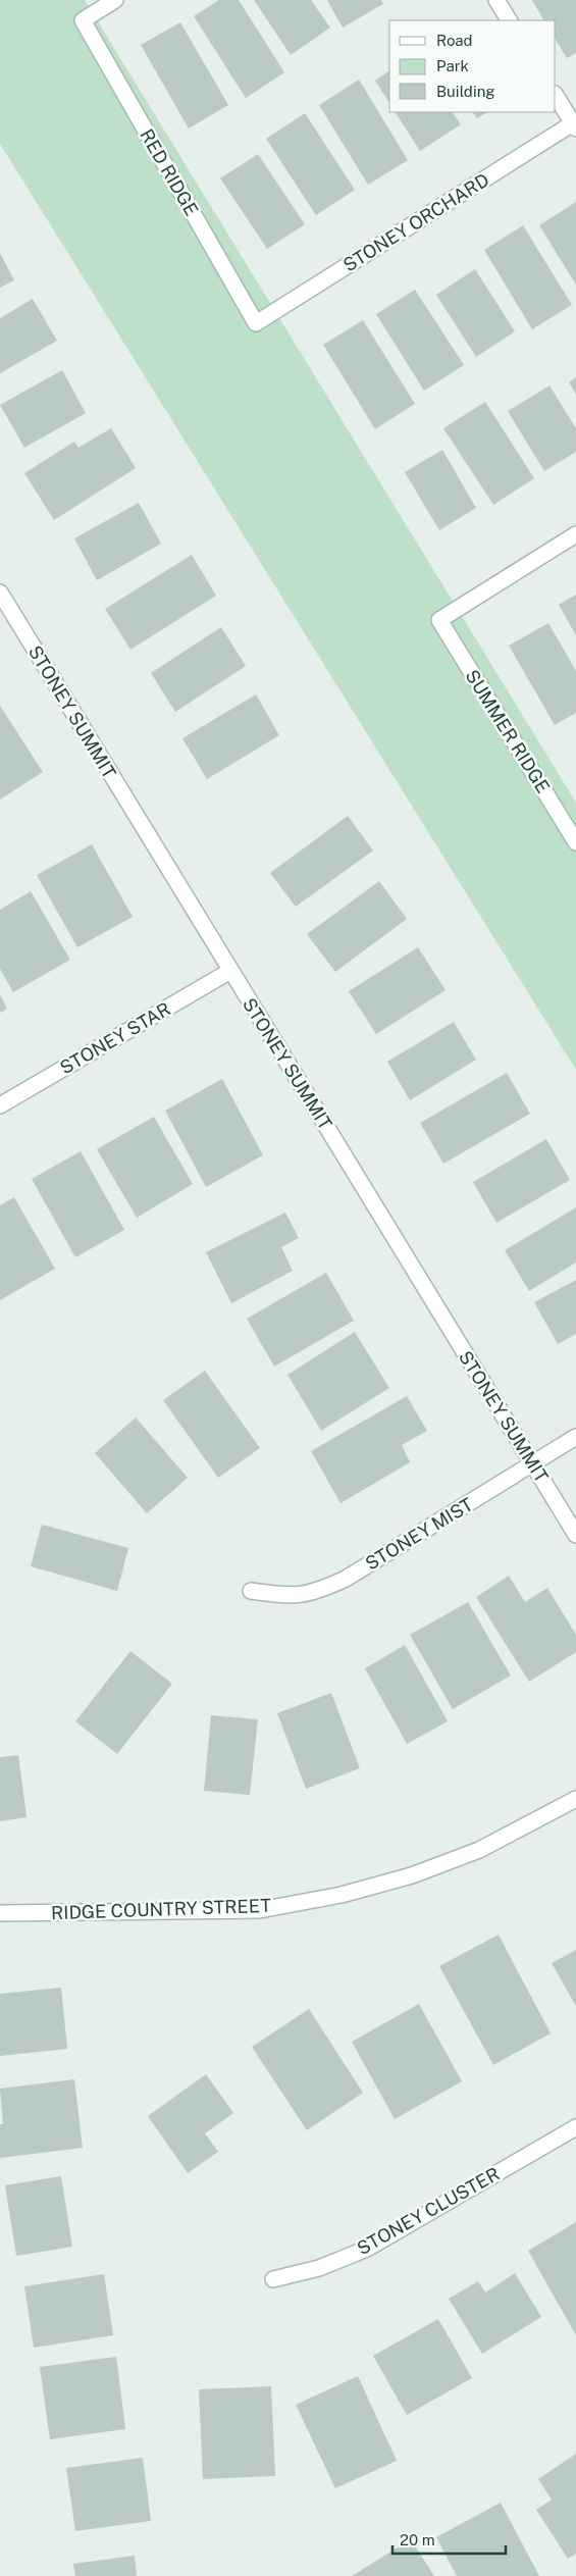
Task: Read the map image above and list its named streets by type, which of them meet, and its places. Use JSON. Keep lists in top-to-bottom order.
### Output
{
  "streets": {
    "street": [
      "RED RIDGE",
      "STONEY ORCHARD",
      "STONEY SUMMIT",
      "SUMMER RIDGE",
      "STONEY STAR",
      "STONEY MIST",
      "RIDGE COUNTRY STREET",
      "STONEY CLUSTER"
    ]
  },
  "crossings": [
    ["RED RIDGE", "STONEY ORCHARD"],
    ["STONEY SUMMIT", "STONEY STAR"],
    ["STONEY SUMMIT", "STONEY MIST"]
  ],
  "legend": ["Road", "Park", "Building"],
  "scale_bar": "20 m"
}
